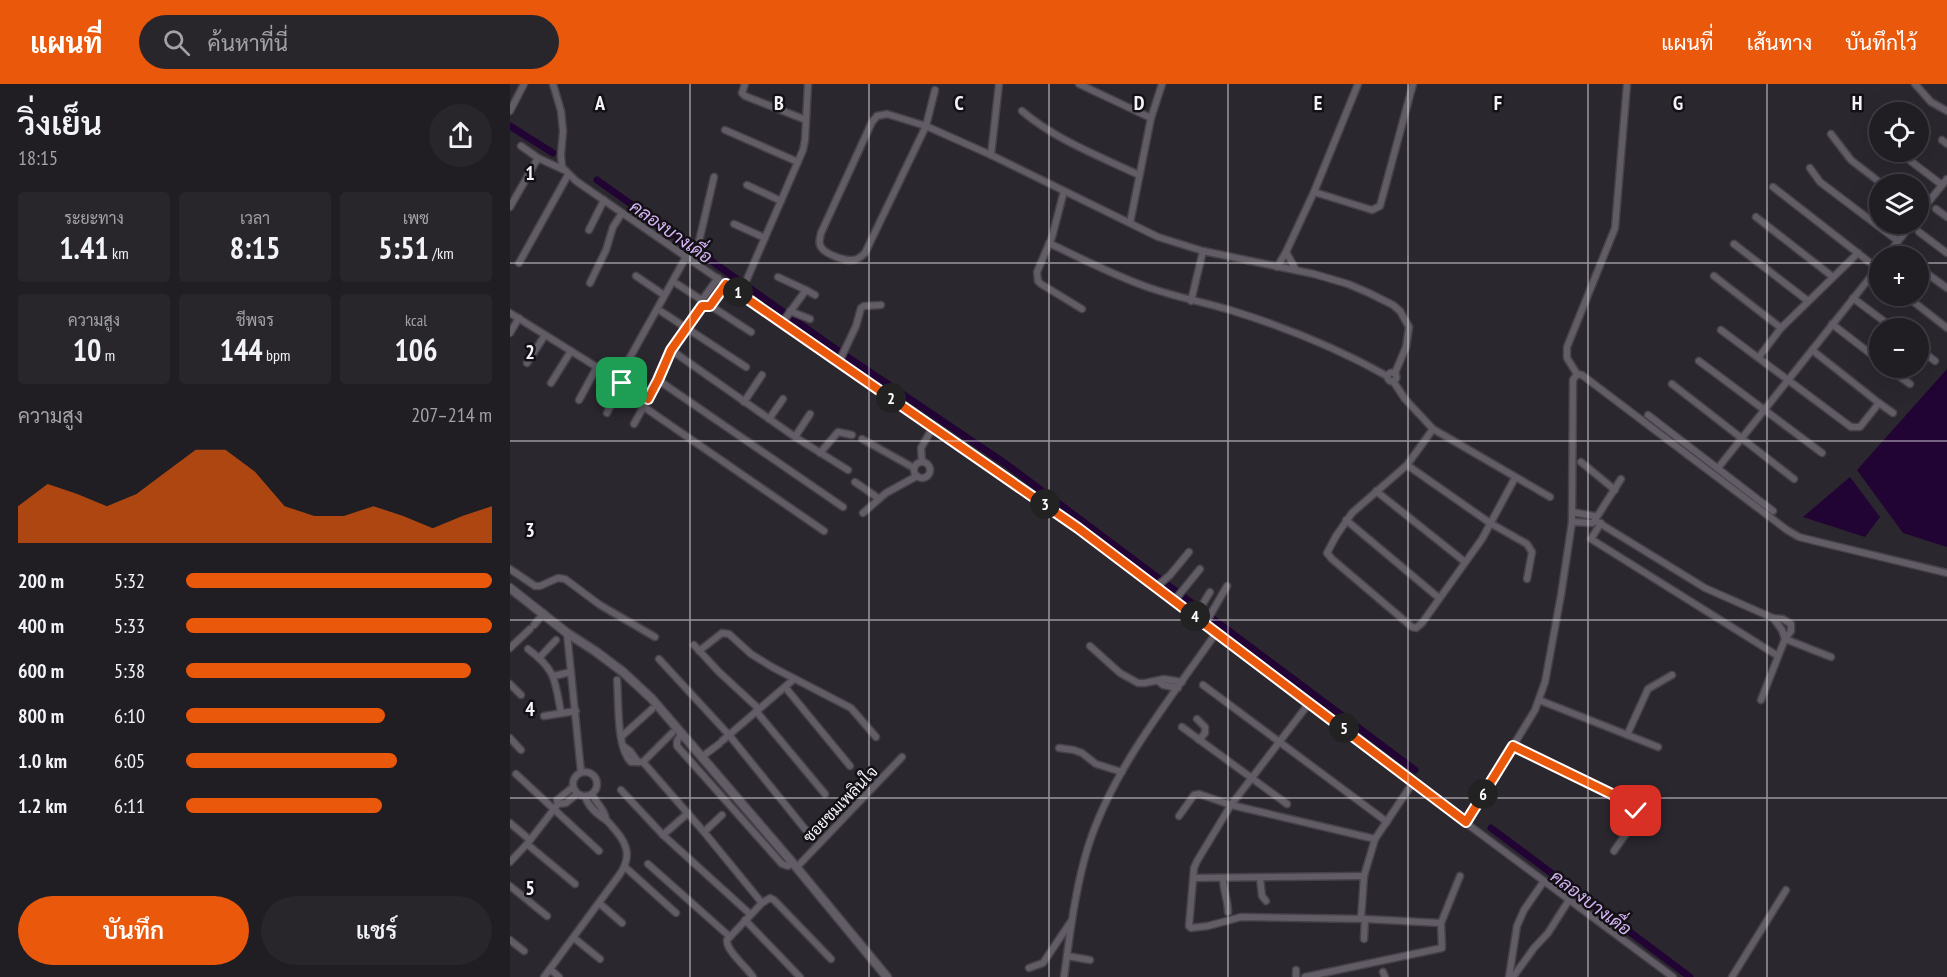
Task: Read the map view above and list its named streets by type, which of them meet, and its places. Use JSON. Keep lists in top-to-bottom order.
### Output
{
  "streets": {
    "street": ["ซอยชมเพลินใจ"]
  },
  "water": ["คลองบางเดื่อ"],
  "page": {
    "header": "แผนที่",
    "search": "ค้นหาที่นี่",
    "nav": ["แผนที่", "เส้นทาง", "บันทึกไว้"],
    "heading": ["วิ่งเย็น", "18:15"],
    "map_buttons": ["+", "−"],
    "stats": [
      ["ระยะทาง", "1.41 km"],
      ["เวลา", "8:15"],
      ["เพซ", "5:51 /km"],
      ["ความสูง", "10 m"],
      ["ชีพจร", "144 bpm"],
      ["kcal", "106"]
    ],
    "pins": [
      "1",
      "2",
      "3",
      "4",
      "5",
      "6"
    ],
    "chart": ["ความสูง", "207–214 m"],
    "list": [
      {
        "name": "200 m",
        "note": "5:32"
      },
      {
        "name": "400 m",
        "note": "5:33"
      },
      {
        "name": "600 m",
        "note": "5:38"
      },
      {
        "name": "800 m",
        "note": "6:10"
      },
      {
        "name": "1.0 km",
        "note": "6:05"
      },
      {
        "name": "1.2 km",
        "note": "6:11"
      }
    ],
    "buttons": ["บันทึก", "แชร์"]
  },
  "grid": {
    "columns": [
      "A",
      "B",
      "C",
      "D",
      "E",
      "F",
      "G",
      "H"
    ],
    "rows": [
      "1",
      "2",
      "3",
      "4",
      "5"
    ]
  }
}
